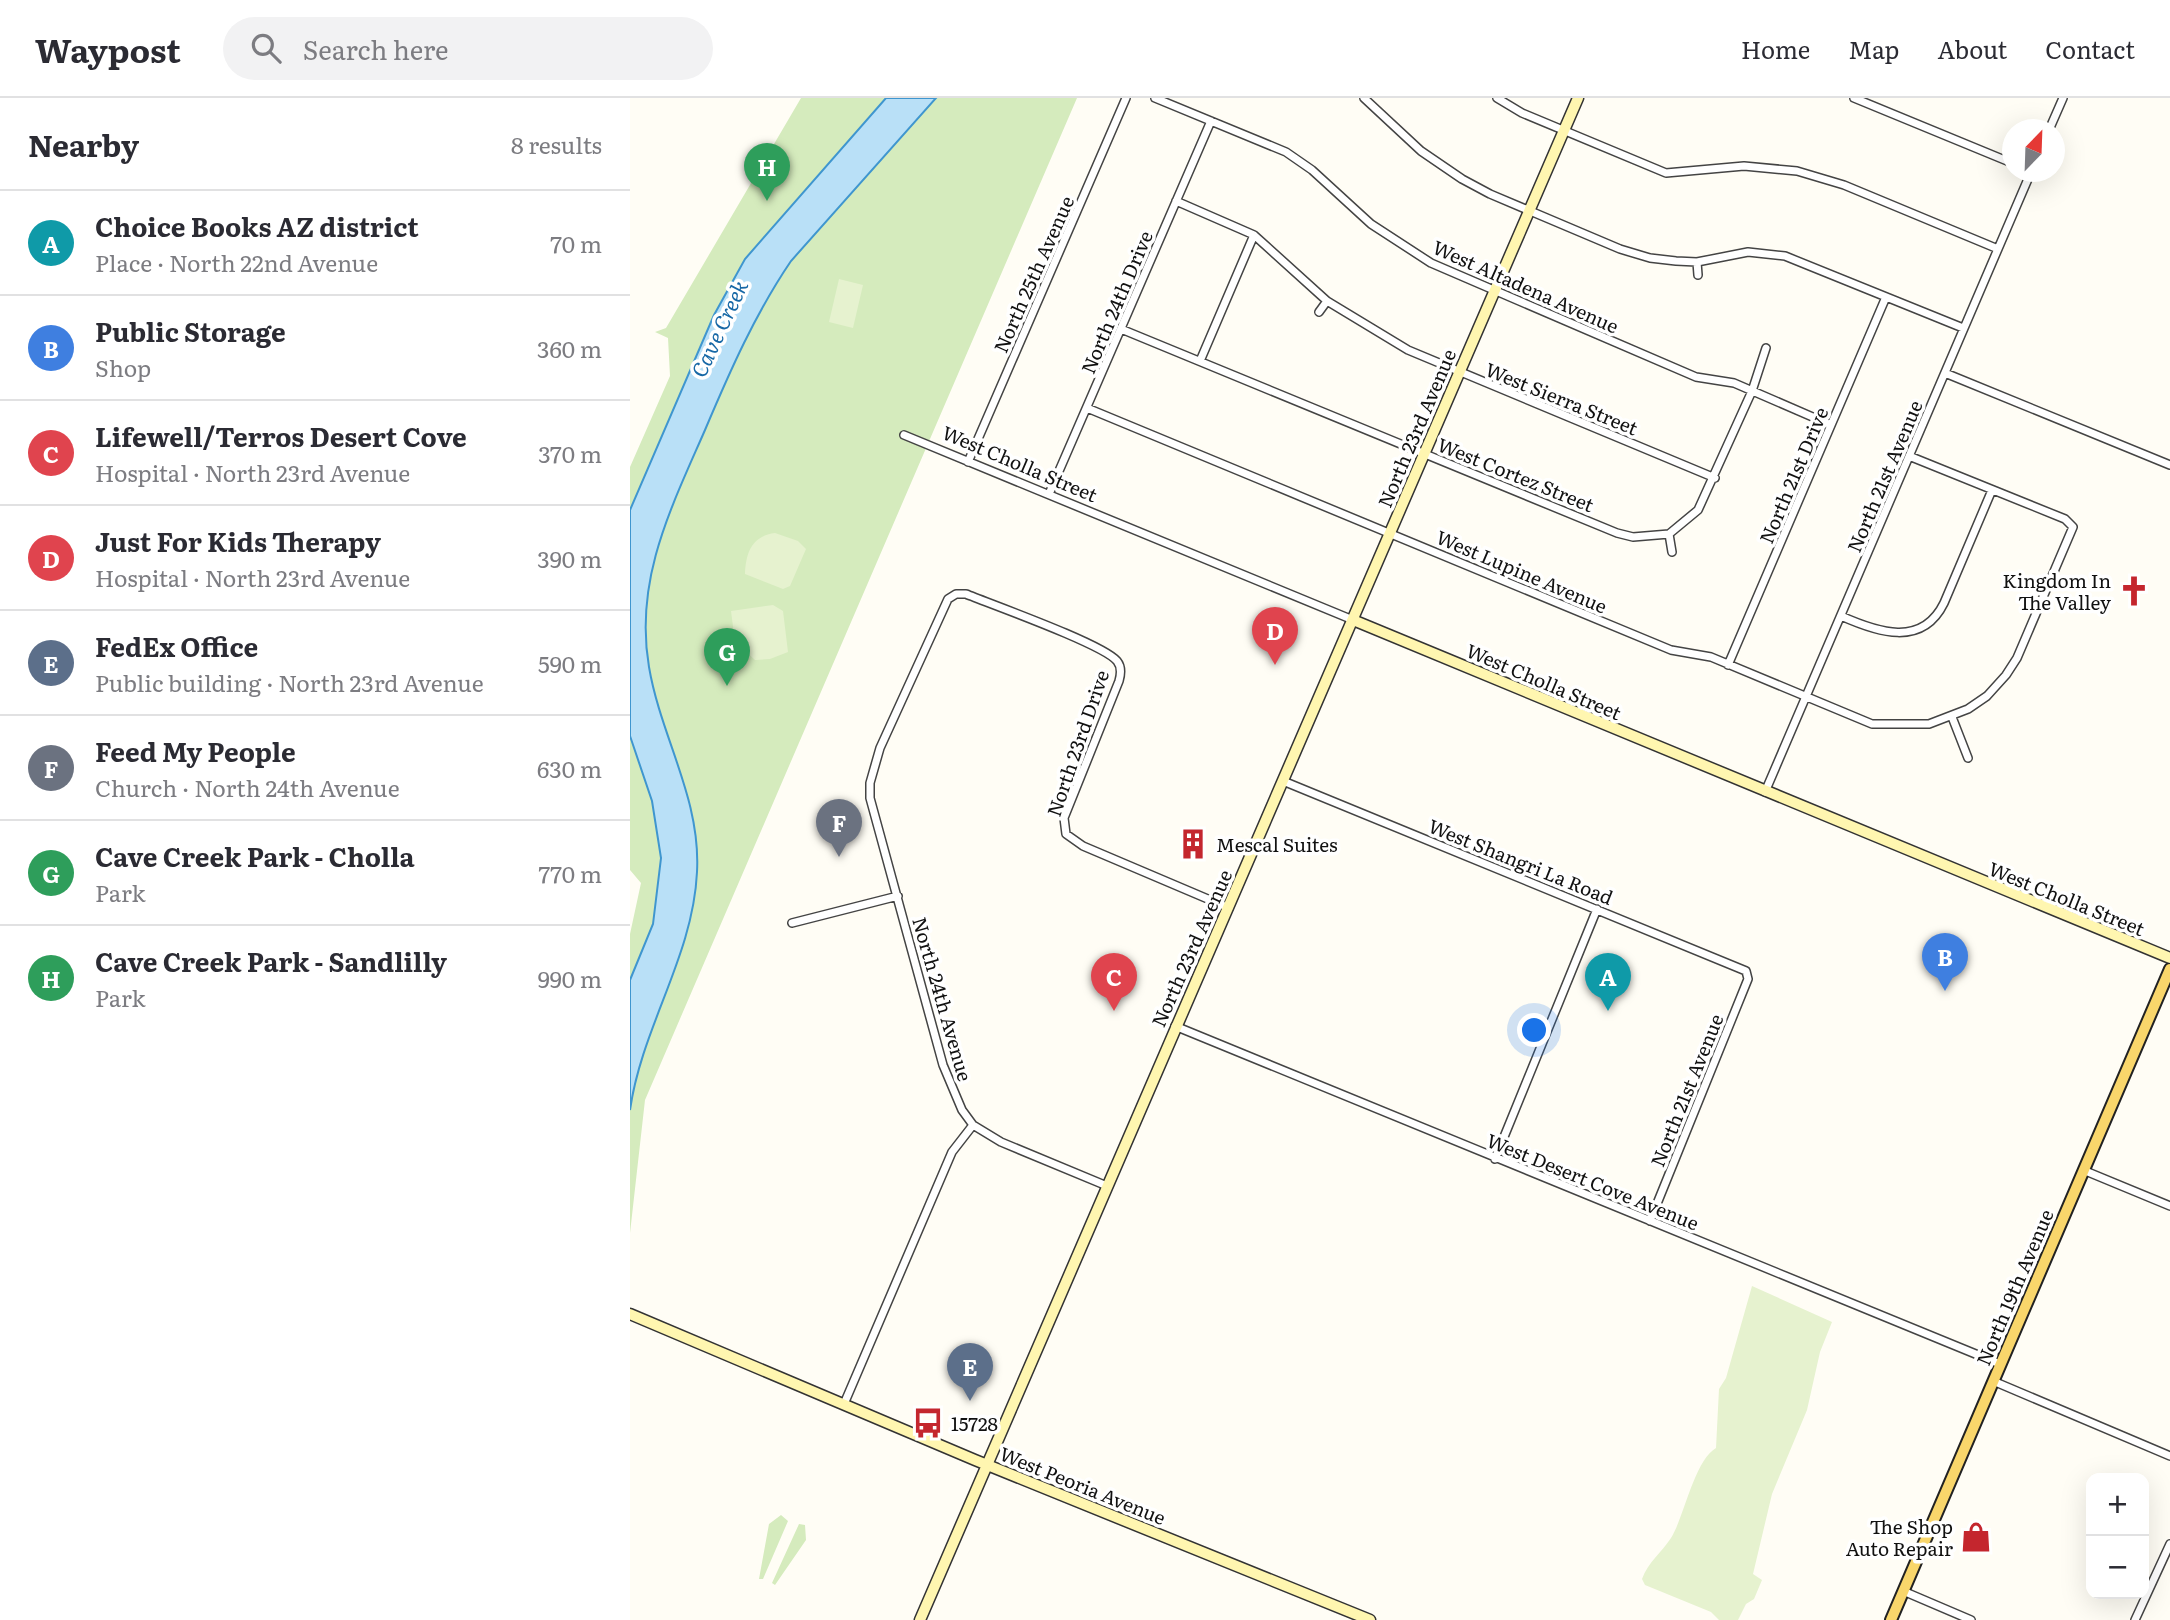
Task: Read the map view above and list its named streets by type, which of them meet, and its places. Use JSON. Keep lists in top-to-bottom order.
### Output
{
  "streets": {
    "main road": ["North 19th Avenue"],
    "street": [
      "North 25th Avenue",
      "West Altadena Avenue",
      "North 24th Drive",
      "West Sierra Street",
      "North 23rd Avenue",
      "West Cholla Street",
      "West Cortez Street",
      "North 21st Drive",
      "North 21st Avenue",
      "West Lupine Avenue",
      "North 23rd Drive",
      "West Shangri La Road",
      "North 24th Avenue",
      "West Desert Cove Avenue",
      "West Peoria Avenue"
    ]
  },
  "crossings": [
    ["North 25th Avenue", "West Cholla Street"],
    ["West Altadena Avenue", "North 24th Drive"],
    ["West Altadena Avenue", "North 23rd Avenue"],
    ["West Altadena Avenue", "North 21st Drive"],
    ["North 24th Drive", "West Sierra Street"],
    ["North 24th Drive", "West Cholla Street"],
    ["North 24th Drive", "West Cortez Street"],
    ["North 24th Drive", "West Lupine Avenue"],
    ["West Sierra Street", "North 23rd Avenue"],
    ["North 23rd Avenue", "West Cholla Street"],
    ["North 23rd Avenue", "West Cortez Street"],
    ["North 23rd Avenue", "West Lupine Avenue"],
    ["North 23rd Avenue", "North 23rd Drive"],
    ["North 23rd Avenue", "West Shangri La Road"],
    ["North 23rd Avenue", "West Desert Cove Avenue"],
    ["North 23rd Avenue", "West Peoria Avenue"],
    ["West Cholla Street", "North 21st Avenue"],
    ["North 21st Drive", "West Lupine Avenue"],
    ["North 21st Avenue", "West Lupine Avenue"],
    ["North 21st Avenue", "West Shangri La Road"],
    ["North 21st Avenue", "West Desert Cove Avenue"],
    ["North 23rd Drive", "North 24th Avenue"],
    ["West Desert Cove Avenue", "North 19th Avenue"]
  ],
  "water": ["Cave Creek"],
  "places": {
    "church": ["Kingdom In The Valley"],
    "building": ["Mescal Suites"],
    "bus stop": ["15728"],
    "shop": ["The Shop Auto Repair"]
  },
  "north": "top right",
  "page": {
    "header": "Waypost",
    "search": "Search here",
    "nav": [
      "Home",
      "Map",
      "About",
      "Contact"
    ],
    "heading": ["Nearby", "8 results"],
    "pins": [
      "H",
      "D",
      "G",
      "F",
      "B",
      "A",
      "C",
      "E"
    ],
    "list": [
      {
        "mark": "A",
        "name": "Choice Books AZ district",
        "note": "Place · North 22nd Avenue",
        "value": "70 m"
      },
      {
        "mark": "B",
        "name": "Public Storage",
        "note": "Shop",
        "value": "360 m"
      },
      {
        "mark": "C",
        "name": "Lifewell/Terros Desert Cove",
        "note": "Hospital · North 23rd Avenue",
        "value": "370 m"
      },
      {
        "mark": "D",
        "name": "Just For Kids Therapy",
        "note": "Hospital · North 23rd Avenue",
        "value": "390 m"
      },
      {
        "mark": "E",
        "name": "FedEx Office",
        "note": "Public building · North 23rd Avenue",
        "value": "590 m"
      },
      {
        "mark": "F",
        "name": "Feed My People",
        "note": "Church · North 24th Avenue",
        "value": "630 m"
      },
      {
        "mark": "G",
        "name": "Cave Creek Park - Cholla",
        "note": "Park",
        "value": "770 m"
      },
      {
        "mark": "H",
        "name": "Cave Creek Park - Sandlilly",
        "note": "Park",
        "value": "990 m"
      }
    ],
    "map_buttons": ["+", "−"]
  }
}
